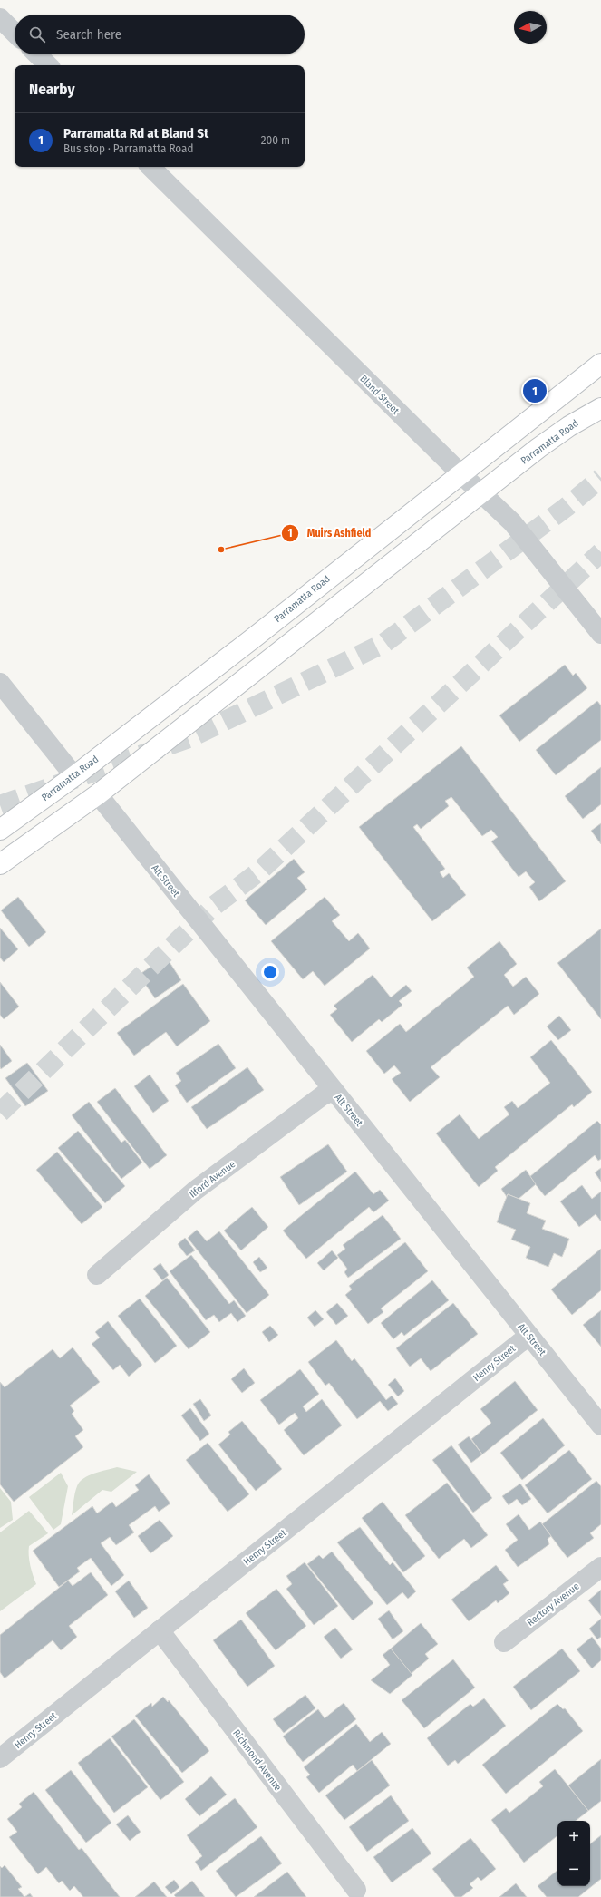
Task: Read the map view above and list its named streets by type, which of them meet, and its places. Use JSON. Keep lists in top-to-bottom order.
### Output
{
  "streets": {
    "main road": ["Parramatta Road"],
    "street": [
      "Bland Street",
      "Alt Street",
      "Ilford Avenue",
      "Henry Street",
      "Rectory Avenue",
      "Richmond Avenue"
    ]
  },
  "crossings": [
    ["Bland Street", "Parramatta Road"],
    ["Parramatta Road", "Alt Street"],
    ["Alt Street", "Ilford Avenue"],
    ["Alt Street", "Henry Street"],
    ["Henry Street", "Richmond Avenue"]
  ],
  "places": ["Muirs Ashfield"],
  "north": "left",
  "page": {
    "search": "Search here",
    "heading": "Nearby",
    "list": [
      {
        "mark": "1",
        "name": "Parramatta Rd at Bland St",
        "note": "Bus stop · Parramatta Road",
        "value": "200 m"
      }
    ],
    "pins": "1",
    "map_buttons": ["+", "−"]
  }
}
